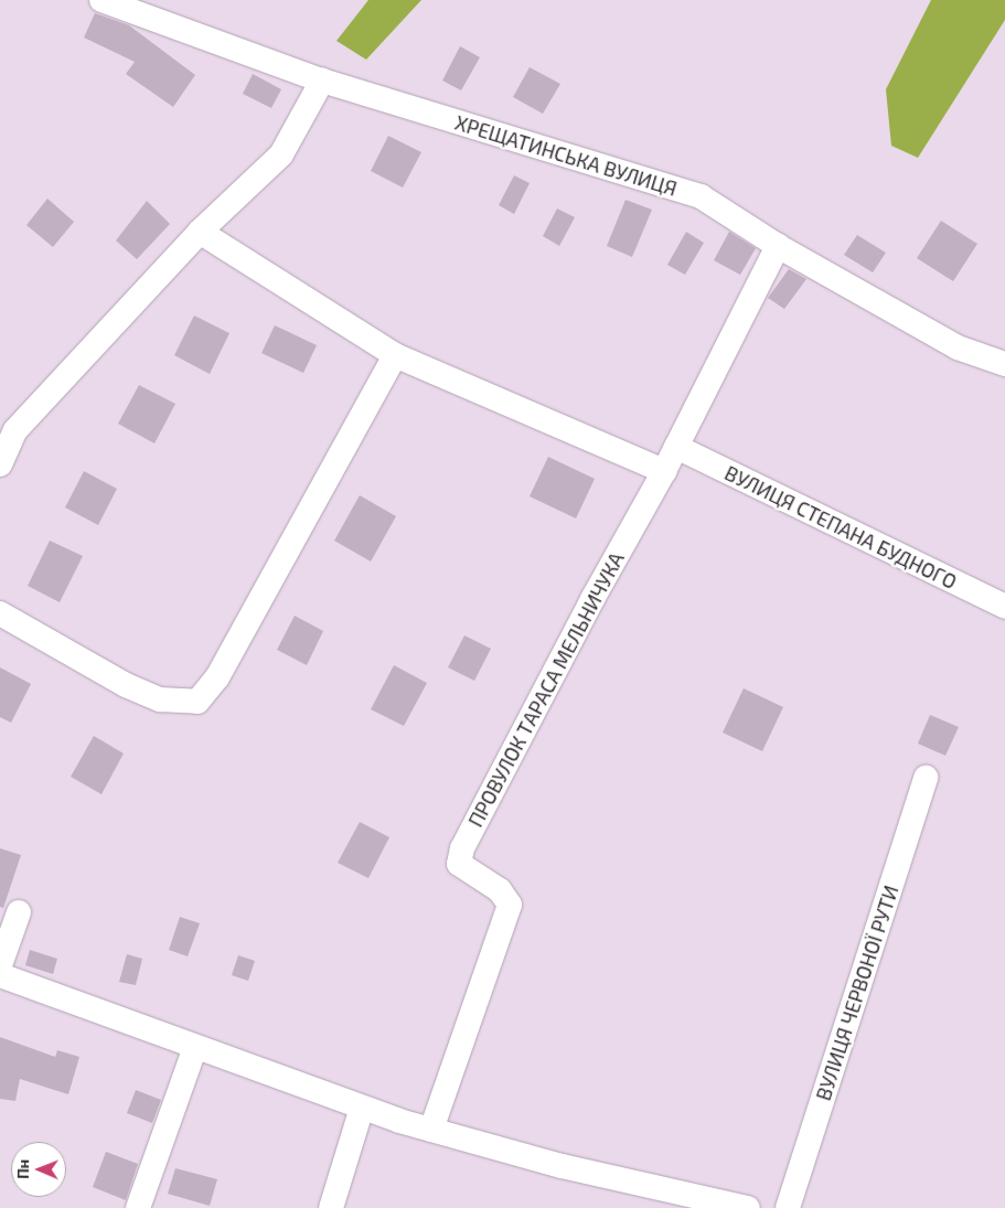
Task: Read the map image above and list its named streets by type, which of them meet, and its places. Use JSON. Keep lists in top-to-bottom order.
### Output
{
  "streets": {
    "street": [
      "ХРЕЩАТИНСЬКА ВУЛИЦЯ",
      "ВУЛИЦЯ СТЕПАНА БУДНОГО",
      "ПРОВУЛОК ТАРАСА МЕЛЬНИЧУКА",
      "ВУЛИЦЯ ЧЕРВОНОЇ РУТИ"
    ]
  },
  "crossings": [
    ["ХРЕЩАТИНСЬКА ВУЛИЦЯ", "ПРОВУЛОК ТАРАСА МЕЛЬНИЧУКА"],
    ["ВУЛИЦЯ СТЕПАНА БУДНОГО", "ПРОВУЛОК ТАРАСА МЕЛЬНИЧУКА"]
  ],
  "north": "left"
}
